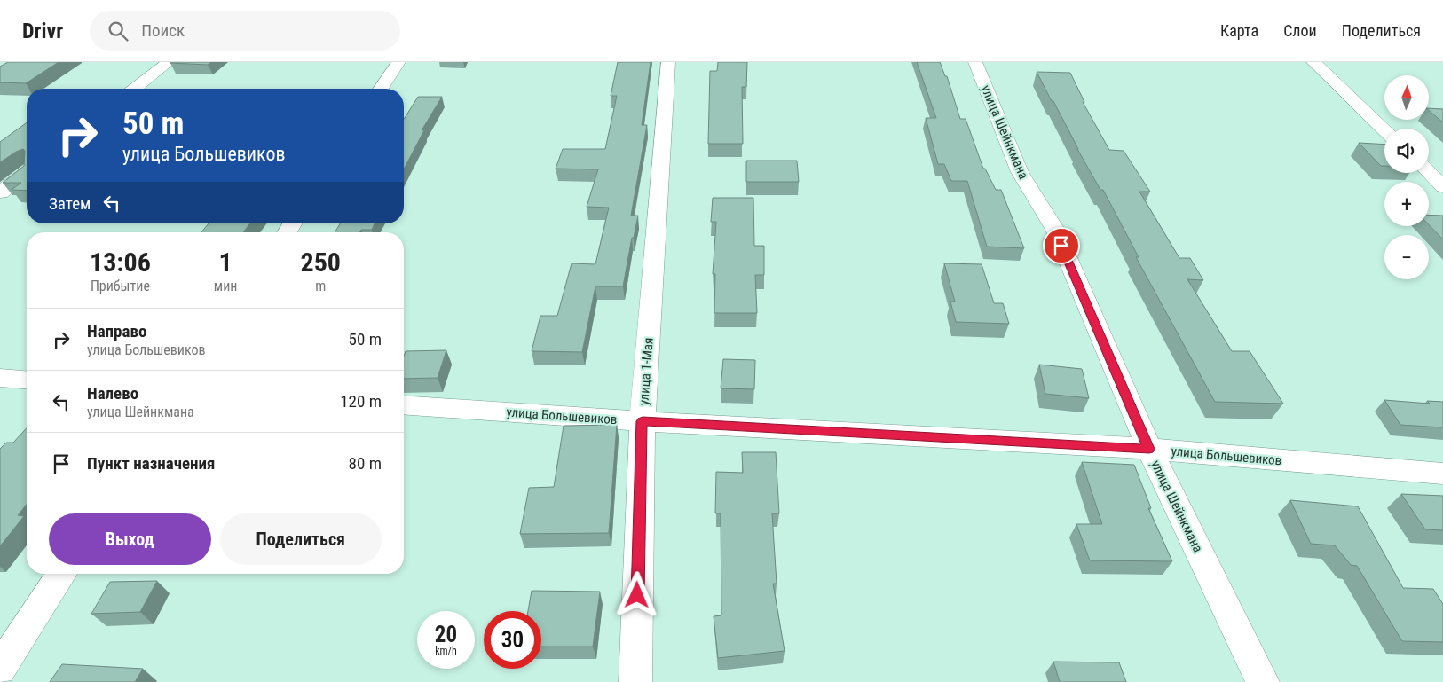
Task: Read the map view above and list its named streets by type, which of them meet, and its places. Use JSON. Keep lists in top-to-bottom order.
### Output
{
  "streets": {
    "street": ["улица Шейнкмана", "улица 1-Мая", "улица Большевиков"]
  },
  "crossings": [
    ["улица Шейнкмана", "улица Большевиков"],
    ["улица 1-Мая", "улица Большевиков"]
  ],
  "north": "top",
  "page": {
    "header": "Drivr",
    "search": "Поиск",
    "nav": ["Карта", "Слои", "Поделиться"],
    "map_buttons": ["+", "−"],
    "turn": ["50 m", "улица Большевиков"],
    "then": "Затем",
    "eta": [
      "13:06",
      "Прибытие",
      "1",
      "мин",
      "250",
      "m"
    ],
    "list": [
      {
        "name": "Направо",
        "note": "улица Большевиков",
        "value": "50 m"
      },
      {
        "name": "Налево",
        "note": "улица Шейнкмана",
        "value": "120 m"
      },
      {
        "name": "Пункт назначения",
        "value": "80 m"
      }
    ],
    "buttons": ["Выход", "Поделиться"],
    "speed": "20 km/h",
    "limit": "30"
  }
}
